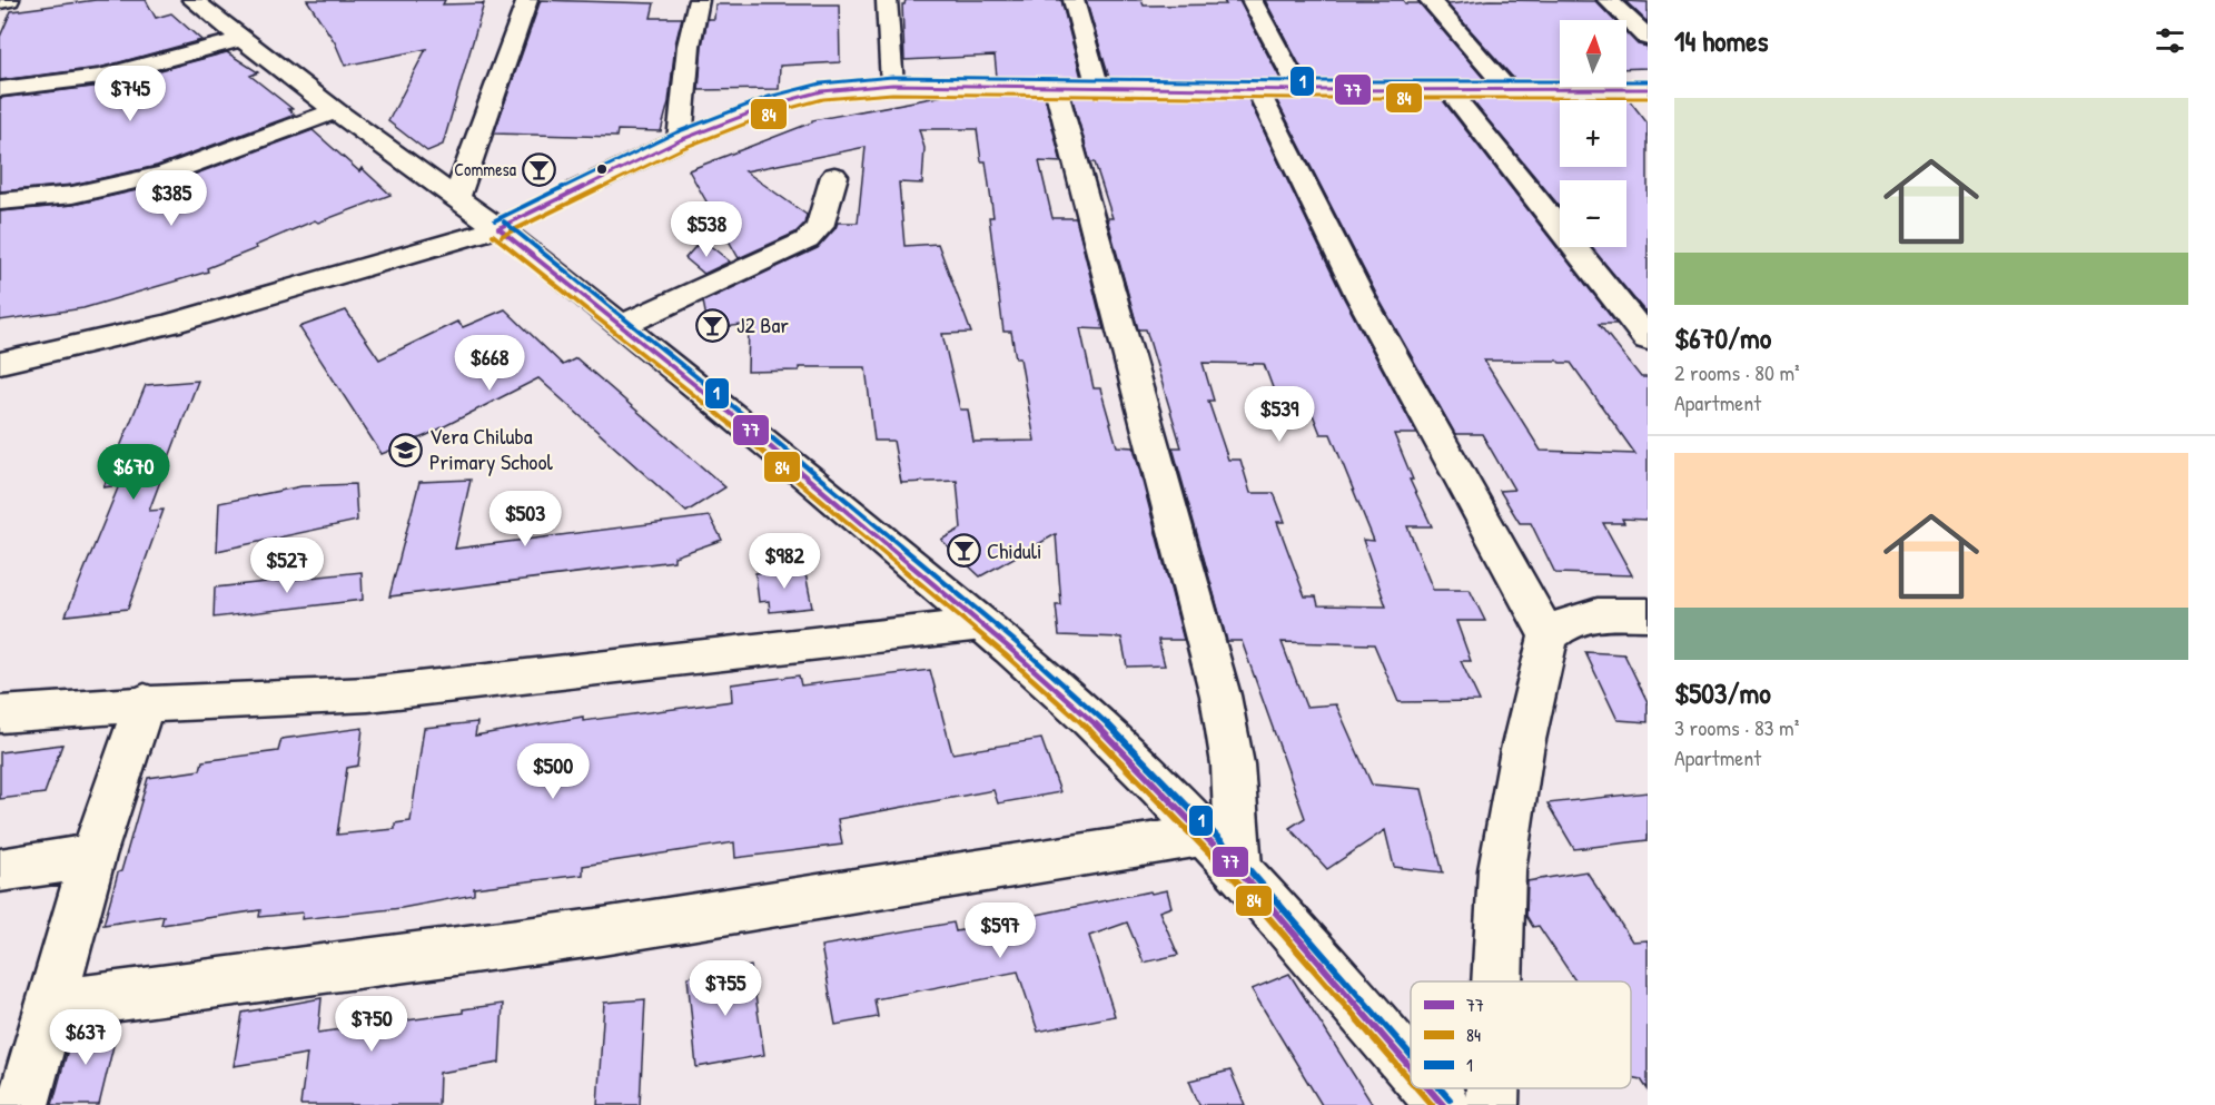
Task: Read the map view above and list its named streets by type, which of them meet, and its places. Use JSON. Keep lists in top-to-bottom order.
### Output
{
  "places": {
    "bar": ["Commesa", "J2 Bar", "Chiduli"],
    "school or university": ["Vera Chiluba Primary School"]
  },
  "lines": ["transit line 1", "transit line 77", "transit line 84"],
  "legend": ["77", "84", "1"],
  "north": "top",
  "page": {
    "heading": "14 homes",
    "map_buttons": ["+", "−"],
    "price": [
      "$745",
      "$385",
      "$538",
      "$668",
      "$539",
      "$670",
      "$503",
      "$982",
      "$527",
      "$500",
      "$597",
      "$755",
      "$750",
      "$637"
    ],
    "list": [
      {
        "name": "$670/mo",
        "note": "2 rooms · 80 m² · Apartment"
      },
      {
        "name": "$503/mo",
        "note": "3 rooms · 83 m² · Apartment"
      }
    ]
  }
}
